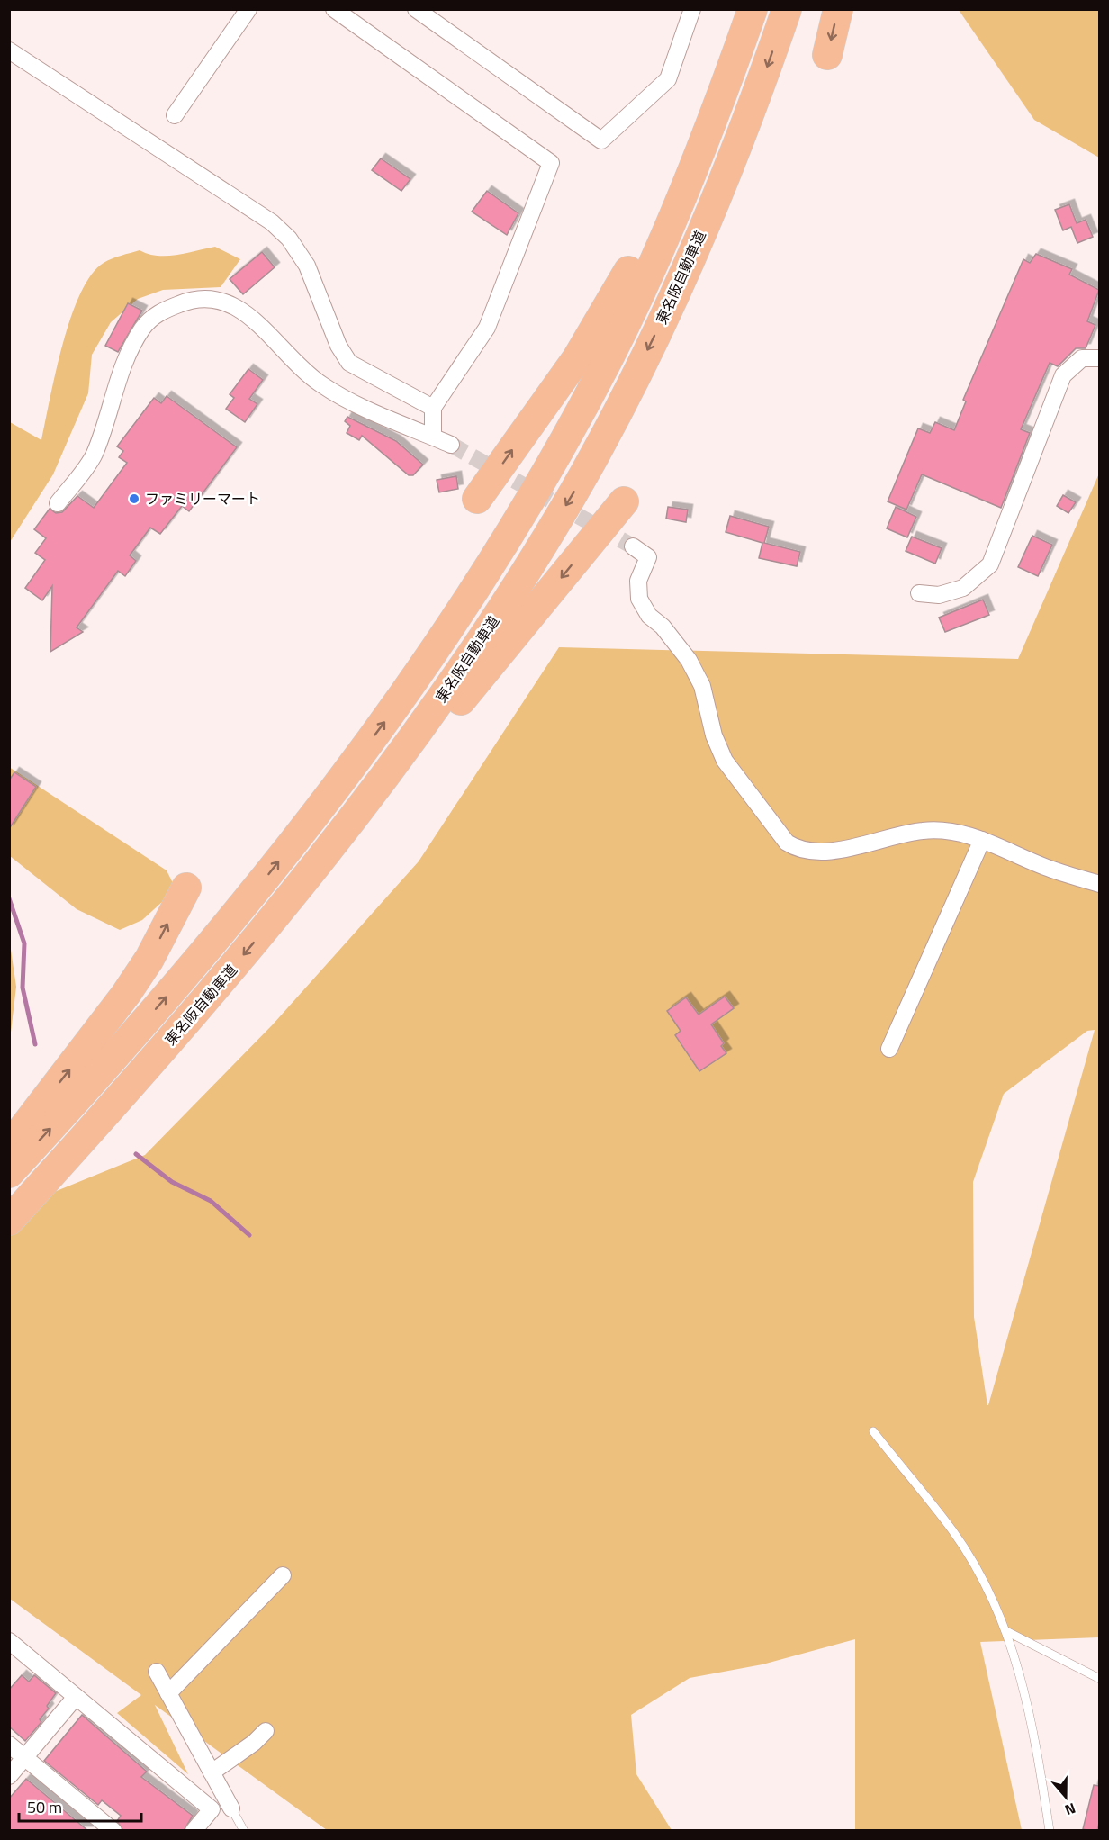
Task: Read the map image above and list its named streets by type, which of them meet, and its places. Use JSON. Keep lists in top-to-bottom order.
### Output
{
  "streets": {
    "highway": ["東名阪自動車道"]
  },
  "places": ["ファミリーマート"],
  "scale_bar": "50 m",
  "north": "bottom"
}
